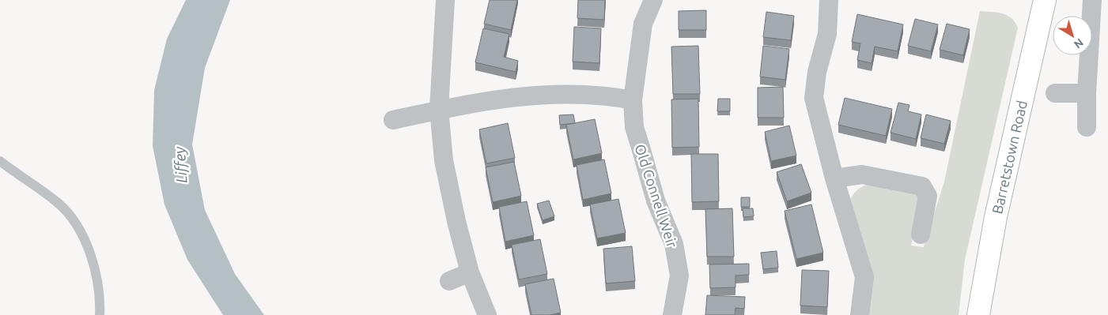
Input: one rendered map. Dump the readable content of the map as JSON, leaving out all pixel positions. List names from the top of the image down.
{
  "streets": {
    "street": ["Barretstown Road", "Old Connell Weir"]
  },
  "water": ["Liffey"],
  "north": "bottom right"
}
